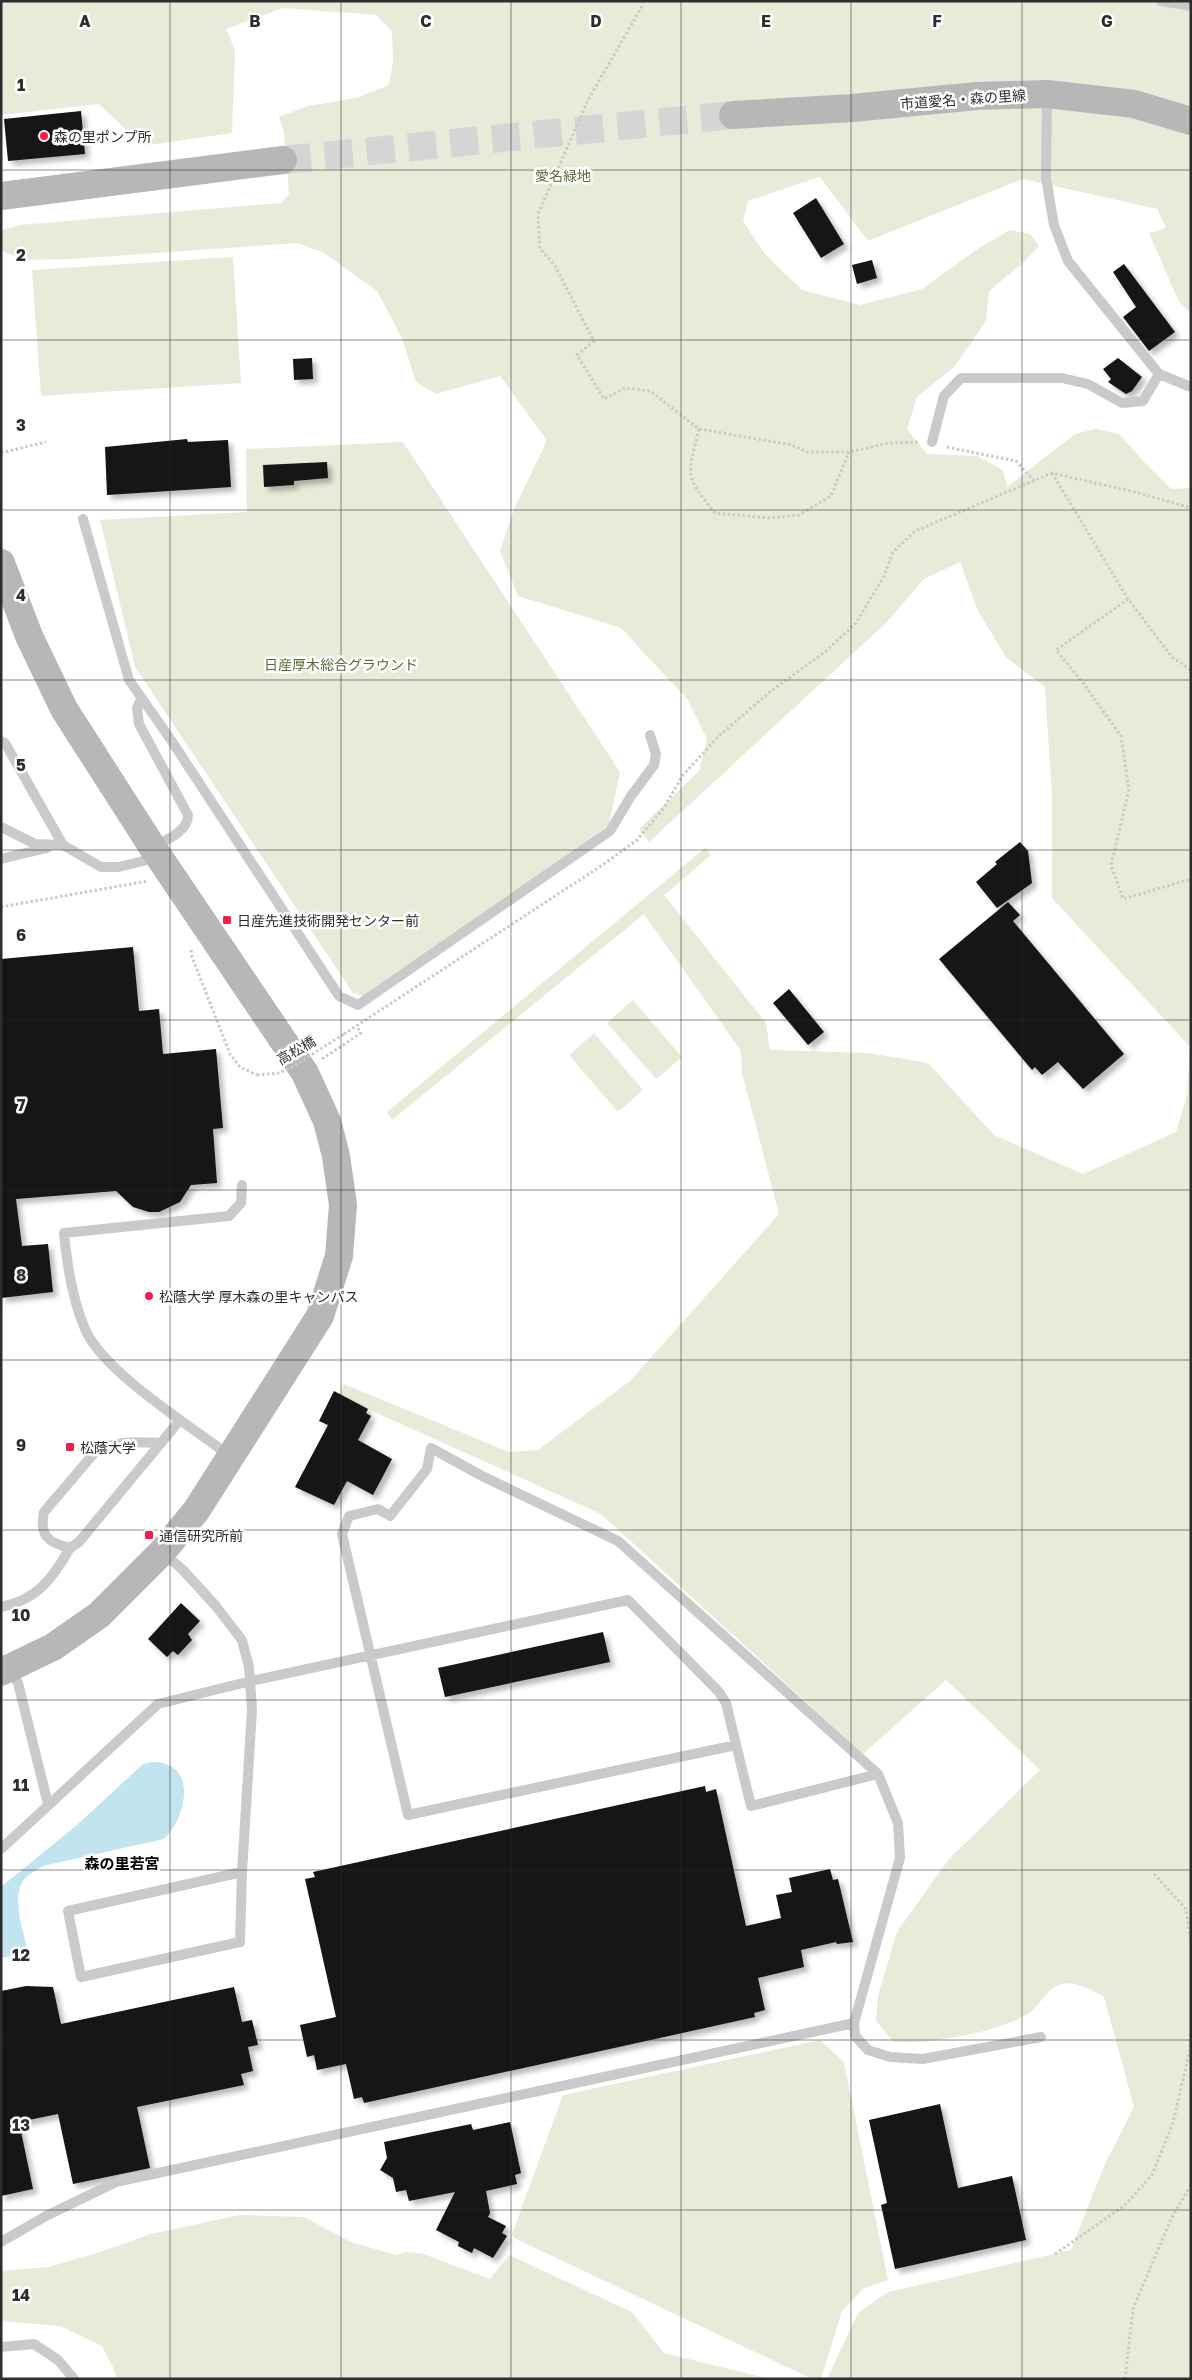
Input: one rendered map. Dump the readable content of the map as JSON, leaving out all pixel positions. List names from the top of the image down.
{
  "streets": {
    "street": ["市道愛名・森の里線"],
    "path": ["高松橋"]
  },
  "districts": ["森の里若宮"],
  "parks": ["愛名緑地", "日産厚木総合グラウンド"],
  "places": {
    "other": ["森の里ポンプ所", "松蔭大学 厚木森の里キャンパス"],
    "transit": ["日産先進技術開発センター前", "松蔭大学", "通信研究所前"]
  },
  "grid": {
    "columns": [
      "A",
      "B",
      "C",
      "D",
      "E",
      "F",
      "G"
    ],
    "rows": [
      "1",
      "2",
      "3",
      "4",
      "5",
      "6",
      "7",
      "8",
      "9",
      "10",
      "11",
      "12",
      "13",
      "14"
    ]
  }
}
